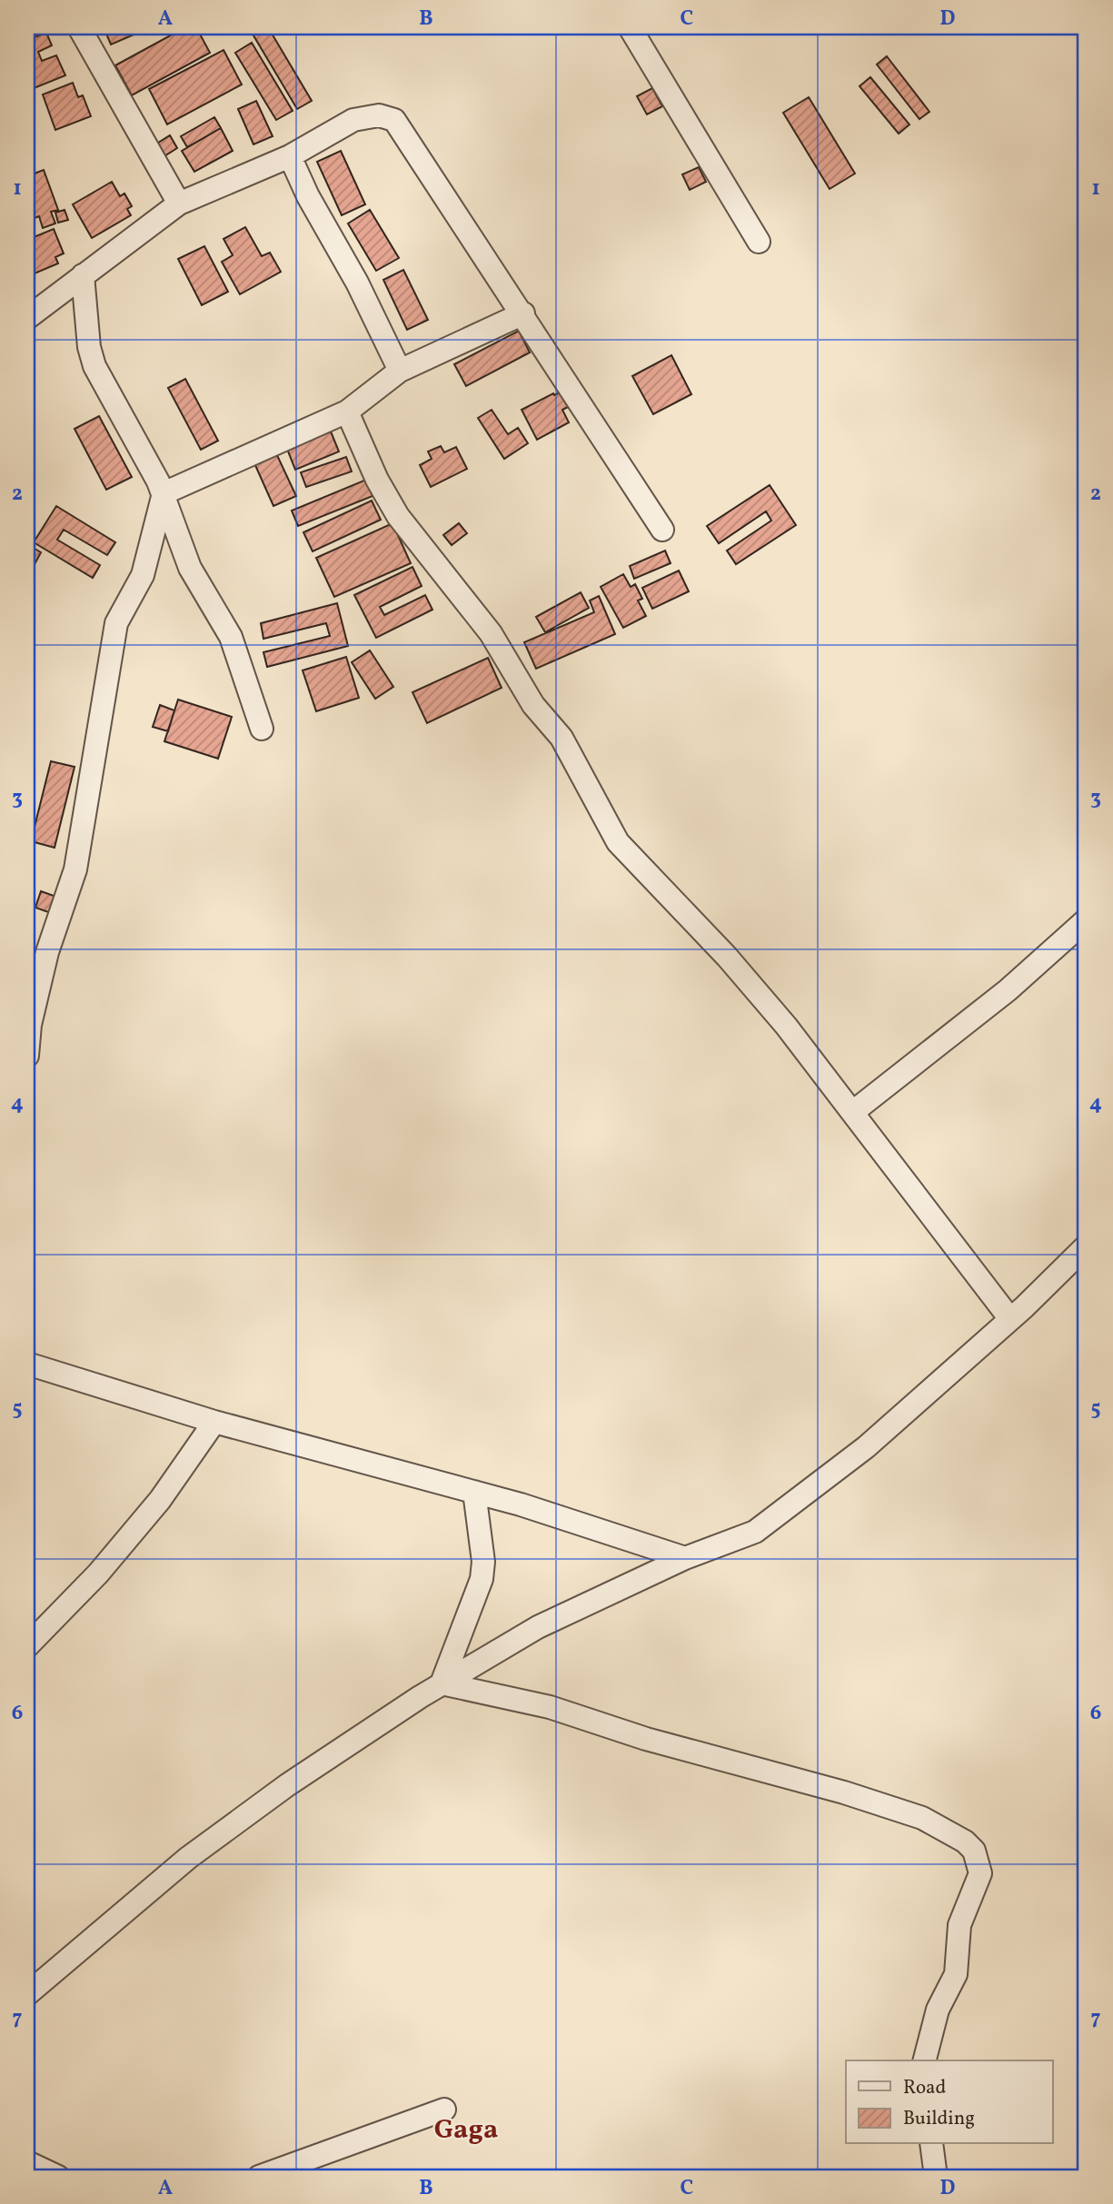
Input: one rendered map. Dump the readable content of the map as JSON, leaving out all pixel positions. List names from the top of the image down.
{
  "districts": ["Gaga"],
  "legend": ["Road", "Building"],
  "grid": {
    "columns": [
      "A",
      "B",
      "C",
      "D"
    ],
    "rows": [
      "1",
      "2",
      "3",
      "4",
      "5",
      "6",
      "7"
    ]
  }
}
